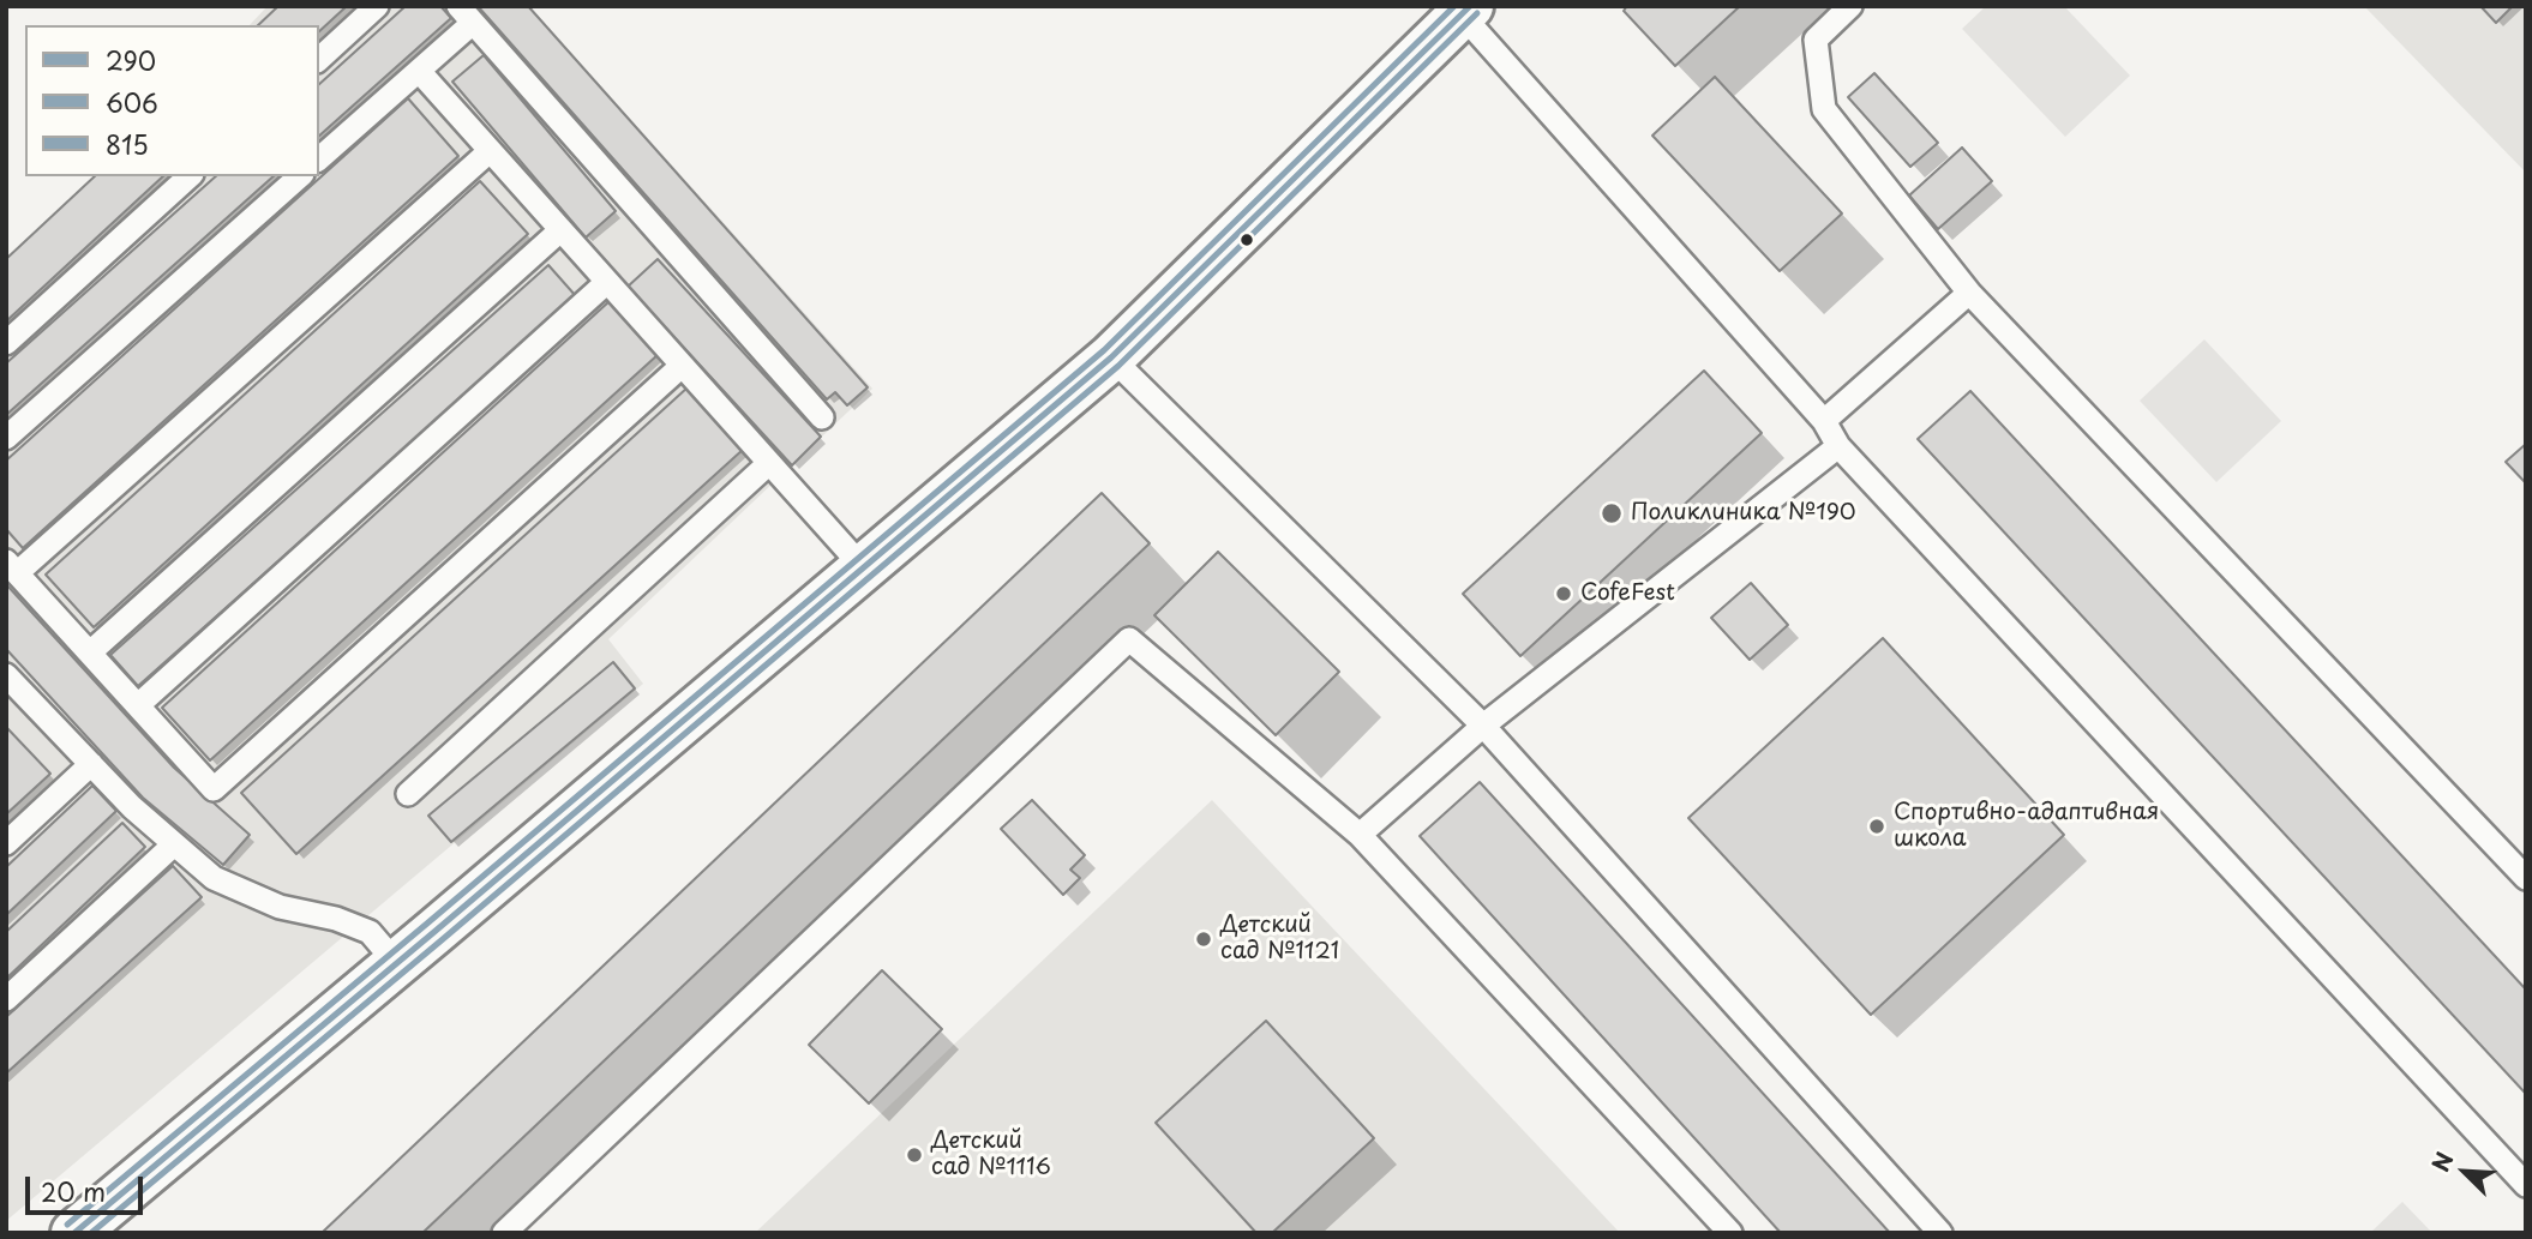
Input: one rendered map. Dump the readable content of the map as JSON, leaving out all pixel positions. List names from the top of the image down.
{
  "places": [
    "Поликлиника №190",
    "CofeFest",
    "Спортивно-адаптивная школа",
    "Детский сад №1121",
    "Детский сад №1116"
  ],
  "lines": ["transit line 290", "transit line 815", "transit line 606"],
  "legend": ["290", "606", "815"],
  "scale_bar": "20 m",
  "north": "top left"
}
